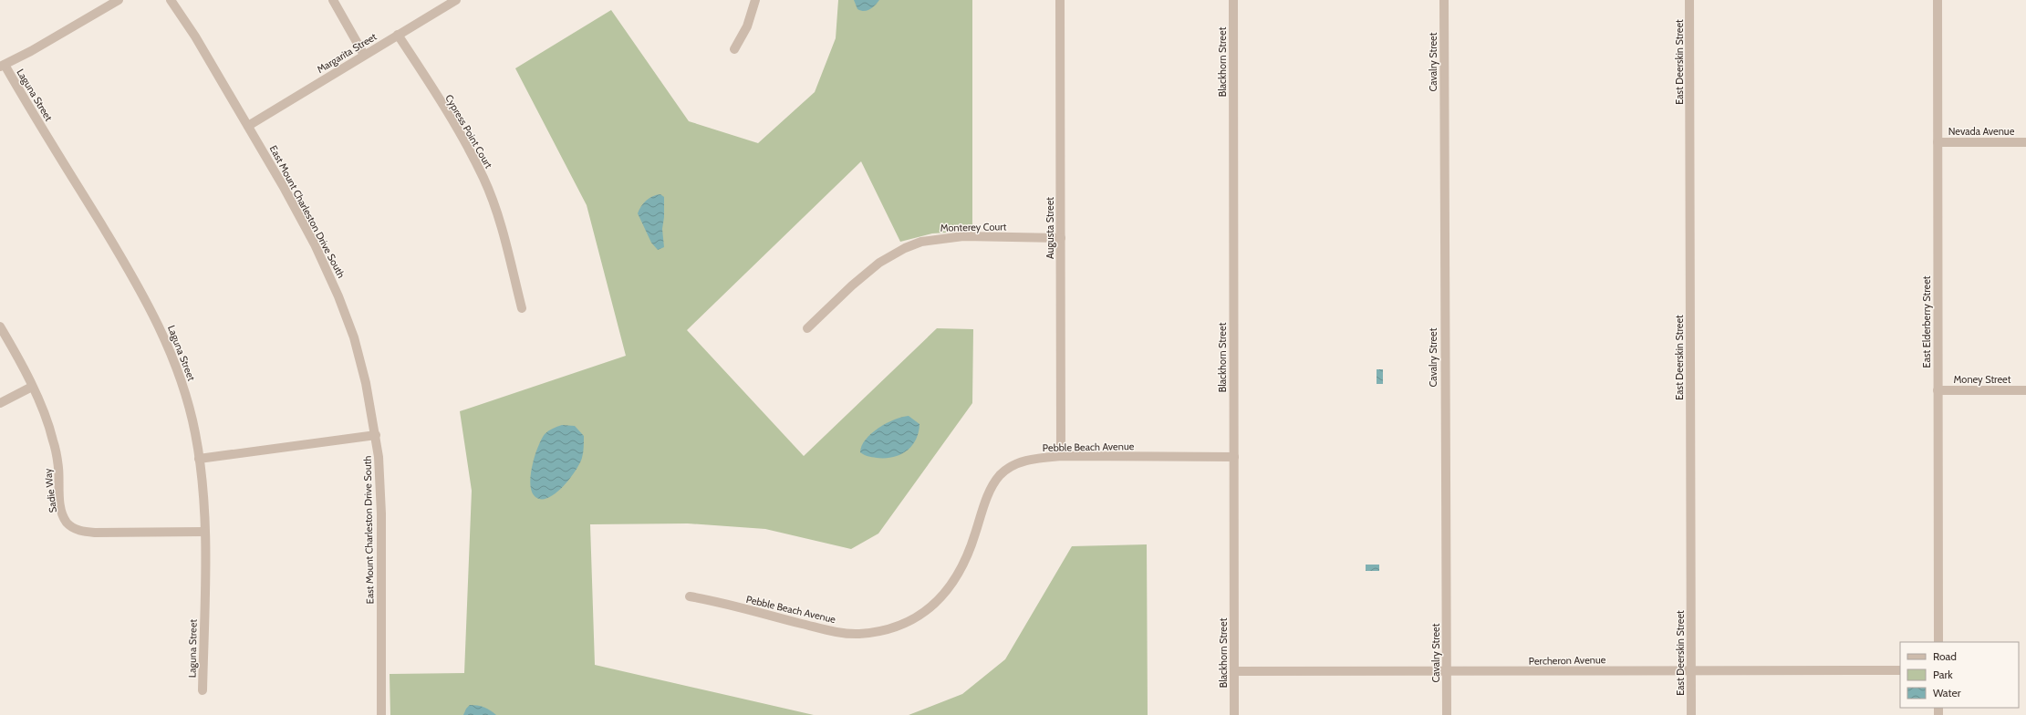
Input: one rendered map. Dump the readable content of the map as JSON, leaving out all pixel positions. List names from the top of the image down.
{
  "streets": {
    "street": [
      "Margarita Street",
      "Blackhorn Street",
      "Cavalry Street",
      "East Deerskin Street",
      "Laguna Street",
      "Cypress Point Court",
      "Nevada Avenue",
      "East Mount Charleston Drive South",
      "Monterey Court",
      "Augusta Street",
      "East Elderberry Street",
      "Money Street",
      "Pebble Beach Avenue",
      "Sadie Way",
      "Percheron Avenue"
    ]
  },
  "crossings": [
    ["Margarita Street", "Cypress Point Court"],
    ["Margarita Street", "East Mount Charleston Drive South"],
    ["Blackhorn Street", "Pebble Beach Avenue"],
    ["Blackhorn Street", "Percheron Avenue"],
    ["Cavalry Street", "Percheron Avenue"],
    ["East Deerskin Street", "Percheron Avenue"],
    ["Laguna Street", "Sadie Way"],
    ["Nevada Avenue", "East Elderberry Street"],
    ["Monterey Court", "Augusta Street"],
    ["Augusta Street", "Pebble Beach Avenue"],
    ["East Elderberry Street", "Money Street"]
  ],
  "legend": ["Road", "Park", "Water"]
}
